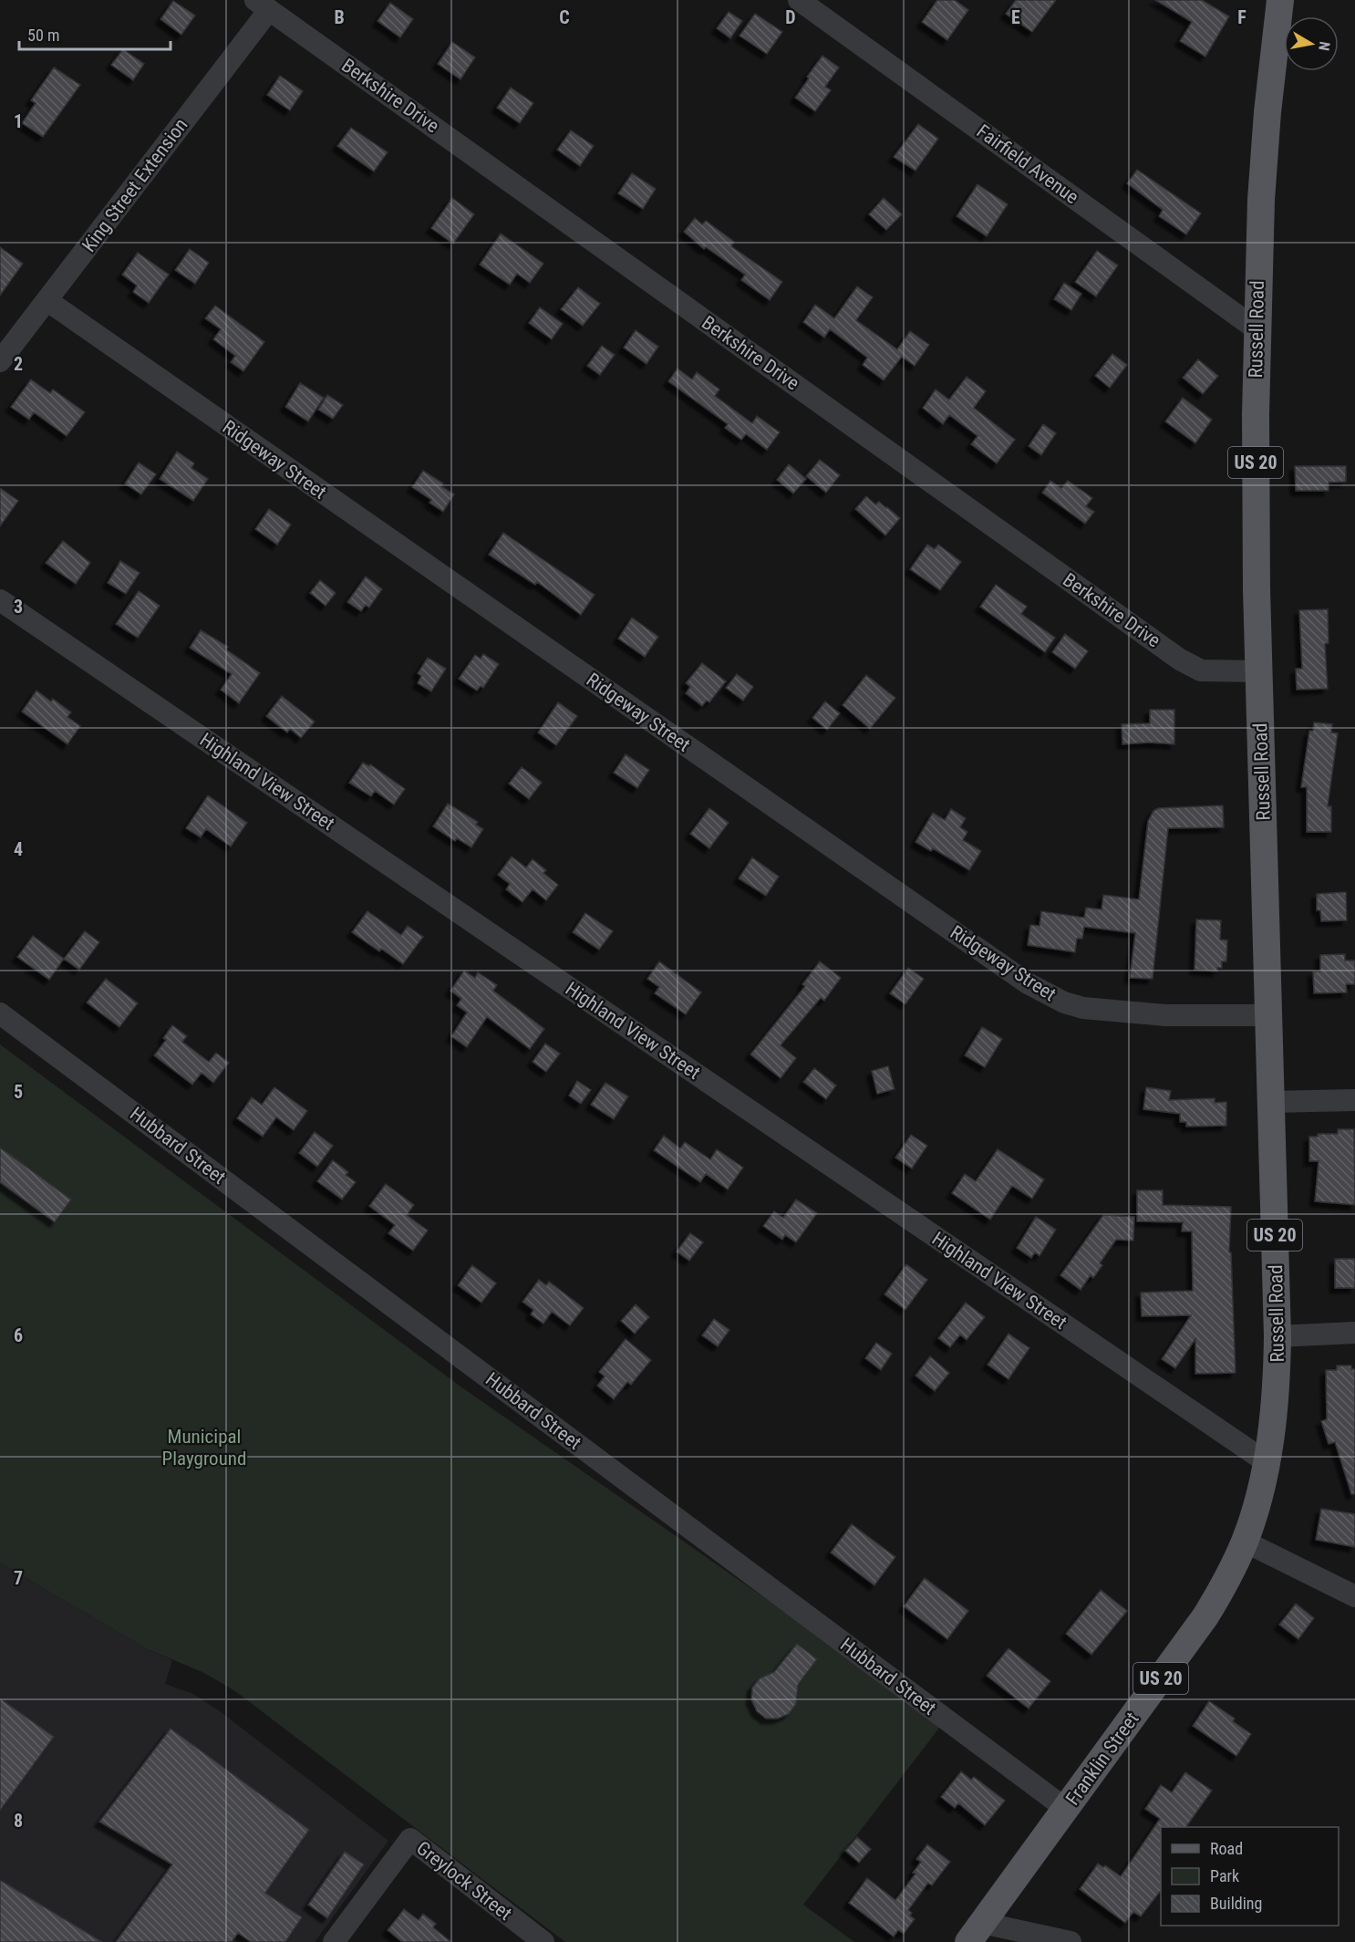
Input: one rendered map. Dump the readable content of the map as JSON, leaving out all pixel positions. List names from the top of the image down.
{
  "streets": {
    "main road": ["Russell Road", "US 20", "Franklin Street"],
    "street": [
      "Berkshire Drive",
      "Fairfield Avenue",
      "King Street Extension",
      "Ridgeway Street",
      "Highland View Street",
      "Hubbard Street",
      "Greylock Street"
    ]
  },
  "crossings": [
    ["Berkshire Drive", "King Street Extension"],
    ["Berkshire Drive", "Russell Road"],
    ["Fairfield Avenue", "Russell Road"],
    ["King Street Extension", "Ridgeway Street"],
    ["Russell Road", "Ridgeway Street"],
    ["Russell Road", "Highland View Street"],
    ["Russell Road", "Franklin Street"],
    ["Hubbard Street", "Franklin Street"]
  ],
  "parks": ["Municipal Playground"],
  "legend": ["Road", "Park", "Building"],
  "scale_bar": "50 m",
  "north": "right",
  "grid": {
    "columns": [
      "B",
      "C",
      "D",
      "E",
      "F"
    ],
    "rows": [
      "1",
      "2",
      "3",
      "4",
      "5",
      "6",
      "7",
      "8"
    ]
  }
}
